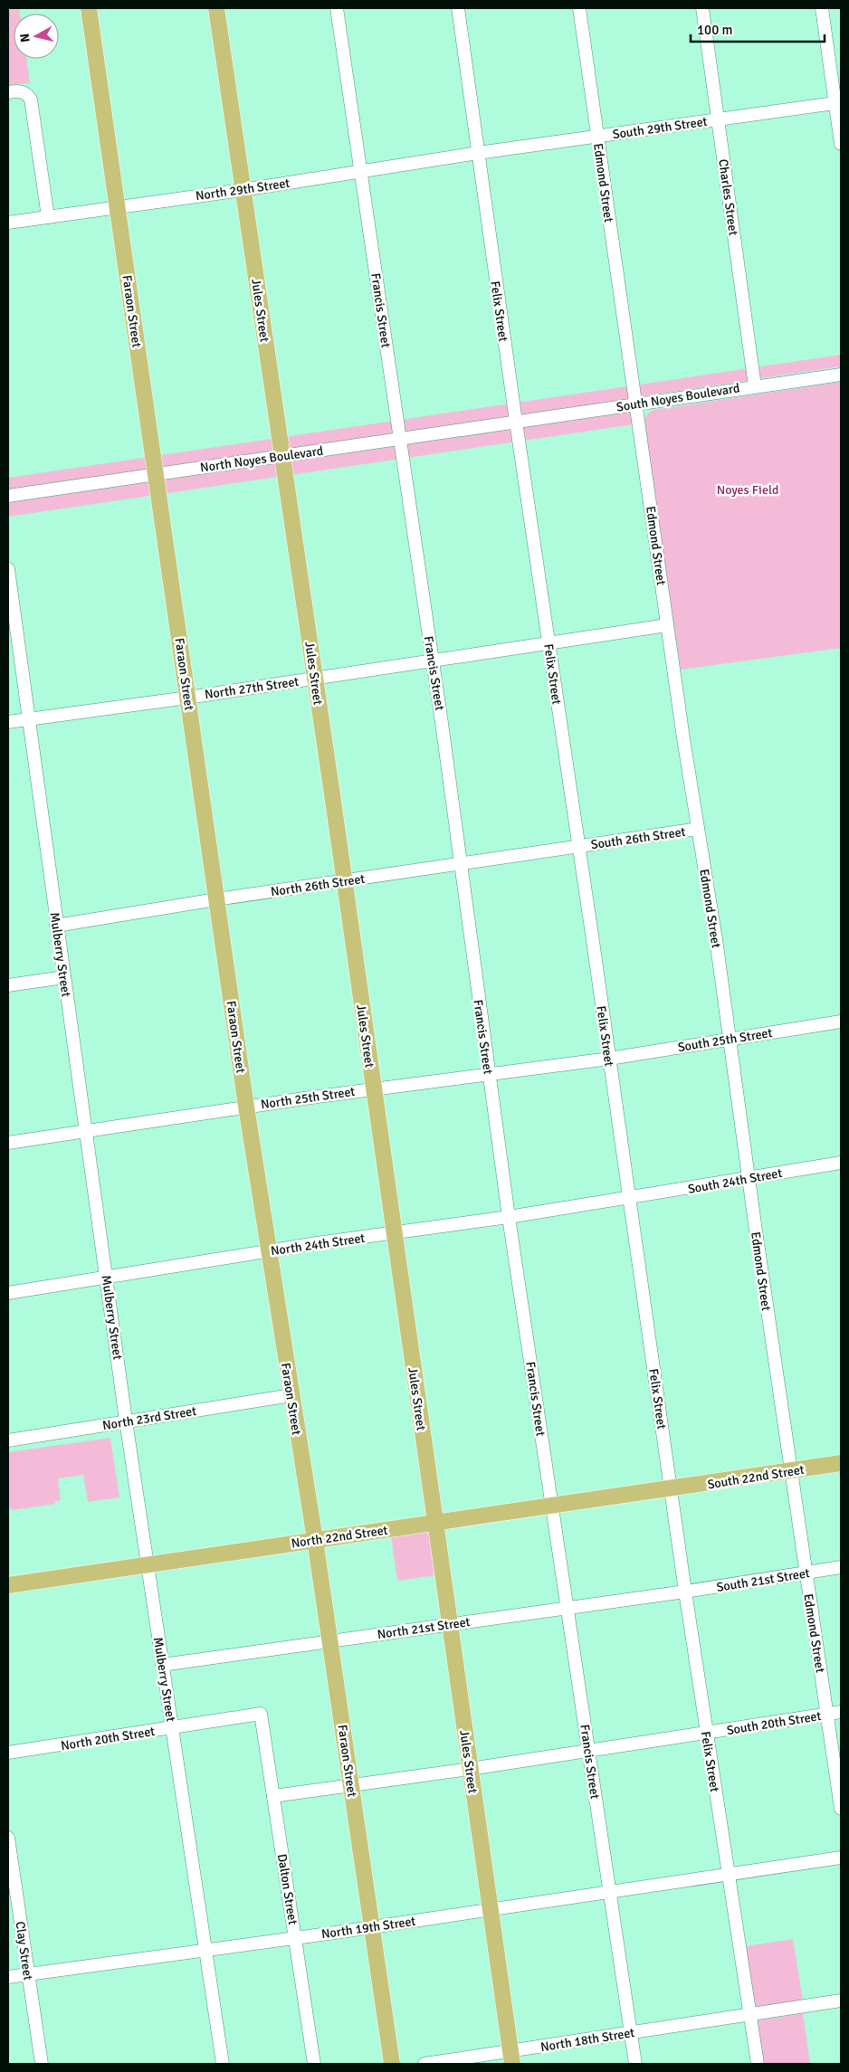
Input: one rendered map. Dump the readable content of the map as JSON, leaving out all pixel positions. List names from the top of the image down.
{
  "streets": {
    "main road": [
      "Jules Street",
      "Faraon Street",
      "South 22nd Street",
      "North 22nd Street"
    ],
    "street": [
      "South 29th Street",
      "Edmond Street",
      "North 29th Street",
      "Charles Street",
      "Francis Street",
      "Felix Street",
      "South Noyes Boulevard",
      "North Noyes Boulevard",
      "North 27th Street",
      "South 26th Street",
      "North 26th Street",
      "Mulberry Street",
      "South 25th Street",
      "North 25th Street",
      "South 24th Street",
      "North 24th Street",
      "North 23rd Street",
      "South 21st Street",
      "North 21st Street",
      "South 20th Street",
      "North 20th Street",
      "Dalton Street",
      "North 19th Street",
      "Clay Street",
      "North 18th Street"
    ]
  },
  "crossings": [
    ["South 29th Street", "Edmond Street"],
    ["South 29th Street", "North 29th Street"],
    ["South 29th Street", "Charles Street"],
    ["South 29th Street", "Felix Street"],
    ["Edmond Street", "South Noyes Boulevard"],
    ["Edmond Street", "North 27th Street"],
    ["Edmond Street", "South 26th Street"],
    ["Edmond Street", "South 25th Street"],
    ["Edmond Street", "South 24th Street"],
    ["Edmond Street", "South 22nd Street"],
    ["Edmond Street", "South 21st Street"],
    ["Edmond Street", "South 20th Street"],
    ["North 29th Street", "Jules Street"],
    ["North 29th Street", "Francis Street"],
    ["North 29th Street", "Faraon Street"],
    ["North 29th Street", "Felix Street"],
    ["Charles Street", "South Noyes Boulevard"],
    ["Jules Street", "North Noyes Boulevard"],
    ["Jules Street", "North 27th Street"],
    ["Jules Street", "North 26th Street"],
    ["Jules Street", "North 25th Street"],
    ["Jules Street", "North 24th Street"],
    ["Jules Street", "North 22nd Street"],
    ["Jules Street", "North 21st Street"],
    ["Jules Street", "North 19th Street"],
    ["Jules Street", "North 18th Street"],
    ["Francis Street", "North Noyes Boulevard"],
    ["Francis Street", "North 27th Street"],
    ["Francis Street", "North 26th Street"],
    ["Francis Street", "North 25th Street"],
    ["Francis Street", "North 24th Street"],
    ["Francis Street", "North 22nd Street"],
    ["Francis Street", "North 21st Street"],
    ["Francis Street", "North 19th Street"],
    ["Francis Street", "North 18th Street"],
    ["Faraon Street", "North Noyes Boulevard"],
    ["Faraon Street", "North 27th Street"],
    ["Faraon Street", "North 26th Street"],
    ["Faraon Street", "North 25th Street"],
    ["Faraon Street", "North 24th Street"],
    ["Faraon Street", "North 23rd Street"],
    ["Faraon Street", "North 22nd Street"],
    ["Faraon Street", "North 21st Street"],
    ["Faraon Street", "North 19th Street"],
    ["Felix Street", "South Noyes Boulevard"],
    ["Felix Street", "North Noyes Boulevard"],
    ["Felix Street", "North 27th Street"],
    ["Felix Street", "South 26th Street"],
    ["Felix Street", "North 26th Street"],
    ["Felix Street", "South 25th Street"],
    ["Felix Street", "North 25th Street"],
    ["Felix Street", "South 24th Street"],
    ["Felix Street", "North 24th Street"],
    ["Felix Street", "South 22nd Street"],
    ["Felix Street", "North 22nd Street"],
    ["Felix Street", "South 21st Street"],
    ["Felix Street", "North 21st Street"],
    ["Felix Street", "South 20th Street"],
    ["Felix Street", "North 19th Street"],
    ["Felix Street", "North 18th Street"],
    ["South Noyes Boulevard", "North Noyes Boulevard"],
    ["North 27th Street", "Mulberry Street"],
    ["South 26th Street", "North 26th Street"],
    ["North 26th Street", "Mulberry Street"],
    ["Mulberry Street", "North 25th Street"],
    ["Mulberry Street", "North 24th Street"],
    ["Mulberry Street", "North 23rd Street"],
    ["Mulberry Street", "North 22nd Street"],
    ["Mulberry Street", "North 21st Street"],
    ["Mulberry Street", "North 20th Street"],
    ["Mulberry Street", "North 19th Street"],
    ["South 25th Street", "North 25th Street"],
    ["South 24th Street", "North 24th Street"],
    ["South 22nd Street", "North 22nd Street"],
    ["South 21st Street", "North 21st Street"],
    ["North 20th Street", "Dalton Street"],
    ["Dalton Street", "North 19th Street"],
    ["North 19th Street", "Clay Street"]
  ],
  "parks": ["Noyes Field"],
  "scale_bar": "100 m",
  "north": "left"
}
